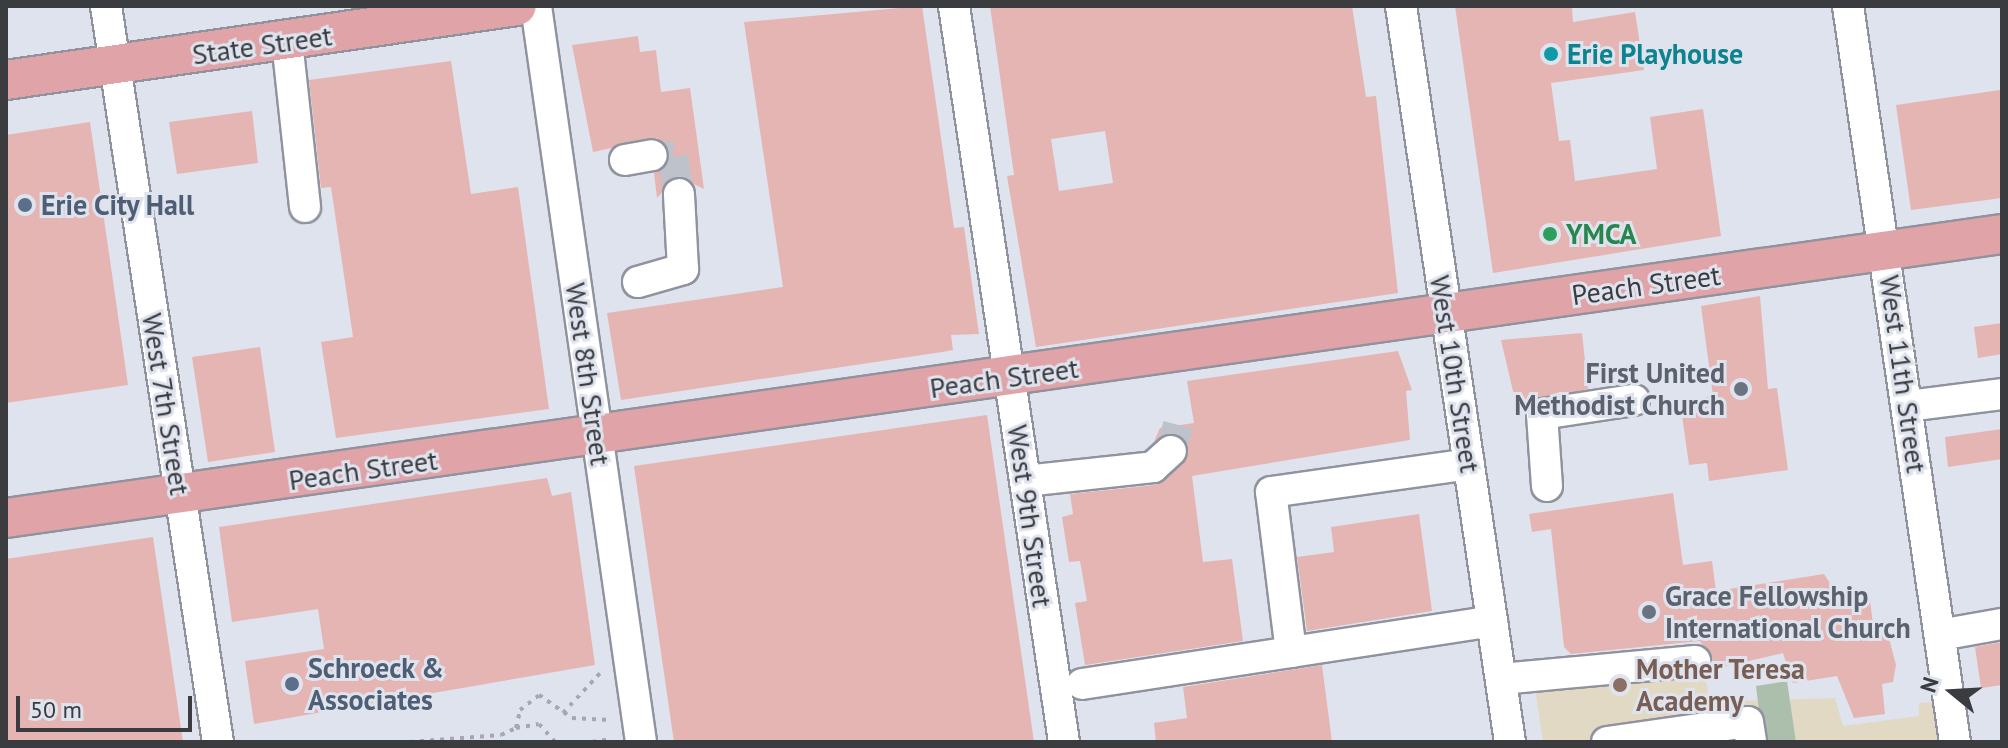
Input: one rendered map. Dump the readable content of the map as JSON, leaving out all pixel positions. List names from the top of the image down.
{
  "streets": {
    "main road": ["State Street", "Peach Street"],
    "street": [
      "West 8th Street",
      "West 10th Street",
      "West 11th Street",
      "West 7th Street",
      "West 9th Street"
    ]
  },
  "crossings": [
    ["State Street", "West 7th Street"],
    ["Peach Street", "West 8th Street"],
    ["Peach Street", "West 10th Street"],
    ["Peach Street", "West 11th Street"],
    ["Peach Street", "West 7th Street"],
    ["Peach Street", "West 9th Street"]
  ],
  "places": [
    "Erie Playhouse",
    "Erie City Hall",
    "YMCA",
    "First United Methodist Church",
    "Grace Fellowship International Church",
    "Schroeck & Associates",
    "Mother Teresa Academy"
  ],
  "scale_bar": "50 m",
  "north": "left"
}
